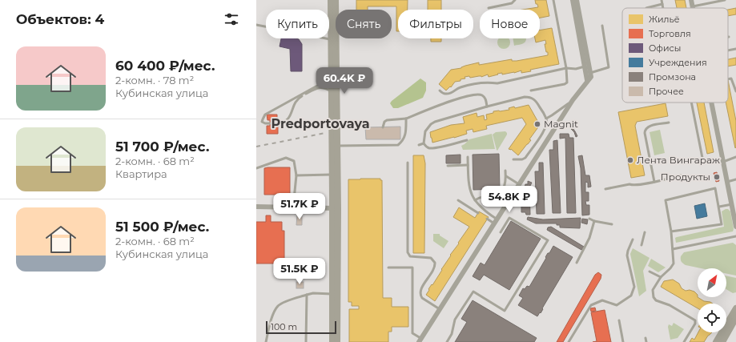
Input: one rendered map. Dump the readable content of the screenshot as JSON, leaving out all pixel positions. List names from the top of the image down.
{
  "districts": ["Predportovaya"],
  "places": ["Magnit", "Лента Вингараж", "Продукты"],
  "legend": [
    "Жильё",
    "Торговля",
    "Офисы",
    "Учреждения",
    "Промзона",
    "Прочее"
  ],
  "scale_bar": "100 m",
  "north": "top right",
  "page": {
    "heading": "Объектов: 4",
    "chip": [
      "Купить",
      "Снять",
      "Фильтры",
      "Новое"
    ],
    "list": [
      {
        "name": "60 400 ₽/мес.",
        "note": "2-комн. · 78 m² · Кубинская улица"
      },
      {
        "name": "51 700 ₽/мес.",
        "note": "2-комн. · 68 m² · Квартира"
      },
      {
        "name": "51 500 ₽/мес.",
        "note": "2-комн. · 68 m² · Кубинская улица"
      }
    ],
    "price": [
      "60.4K ₽",
      "54.8K ₽",
      "51.7K ₽",
      "51.5K ₽"
    ],
    "scale": "100 m"
  }
}
